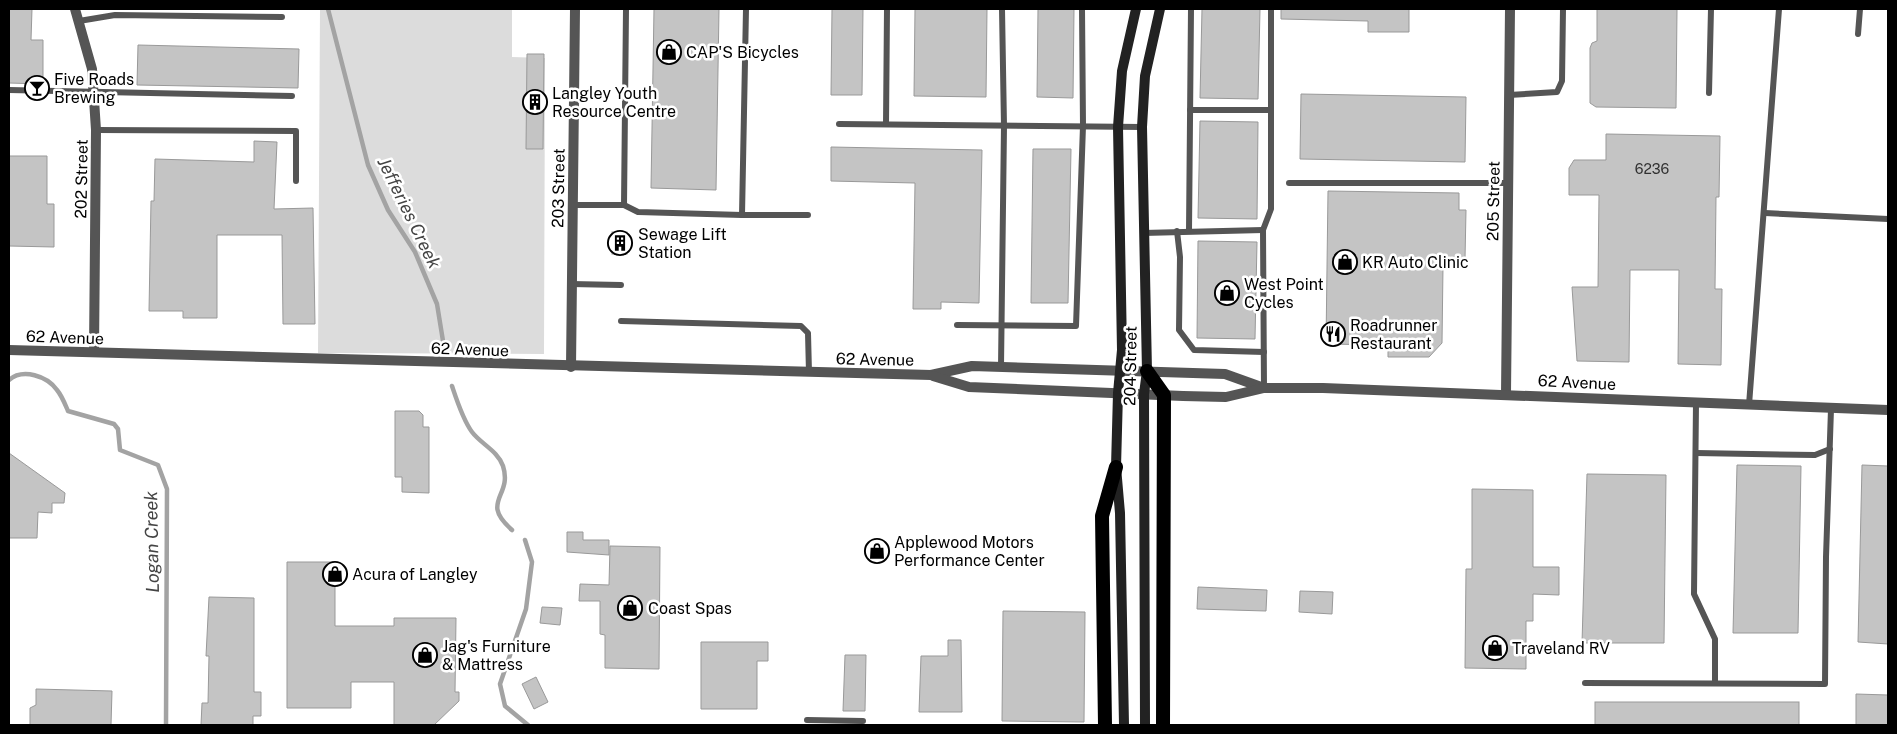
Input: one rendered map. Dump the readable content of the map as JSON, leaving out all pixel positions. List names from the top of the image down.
{
  "streets": {
    "main road": ["204 Street"],
    "street": [
      "202 Street",
      "203 Street",
      "205 Street",
      "62 Avenue"
    ]
  },
  "crossings": [
    ["202 Street", "62 Avenue"],
    ["203 Street", "62 Avenue"],
    ["205 Street", "62 Avenue"],
    ["62 Avenue", "204 Street"]
  ],
  "water": ["Jefferies Creek", "Logan Creek"],
  "places": {
    "shop": [
      "CAP'S Bicycles",
      "KR Auto Clinic",
      "West Point Cycles",
      "Applewood Motors Performance Center",
      "Acura of Langley",
      "Coast Spas",
      "Traveland RV",
      "Jag's Furniture & Mattress"
    ],
    "bar": ["Five Roads Brewing"],
    "building": ["Langley Youth Resource Centre", "Sewage Lift Station"],
    "restaurant": ["Roadrunner Restaurant"]
  },
  "house_numbers": ["6236"]
}
